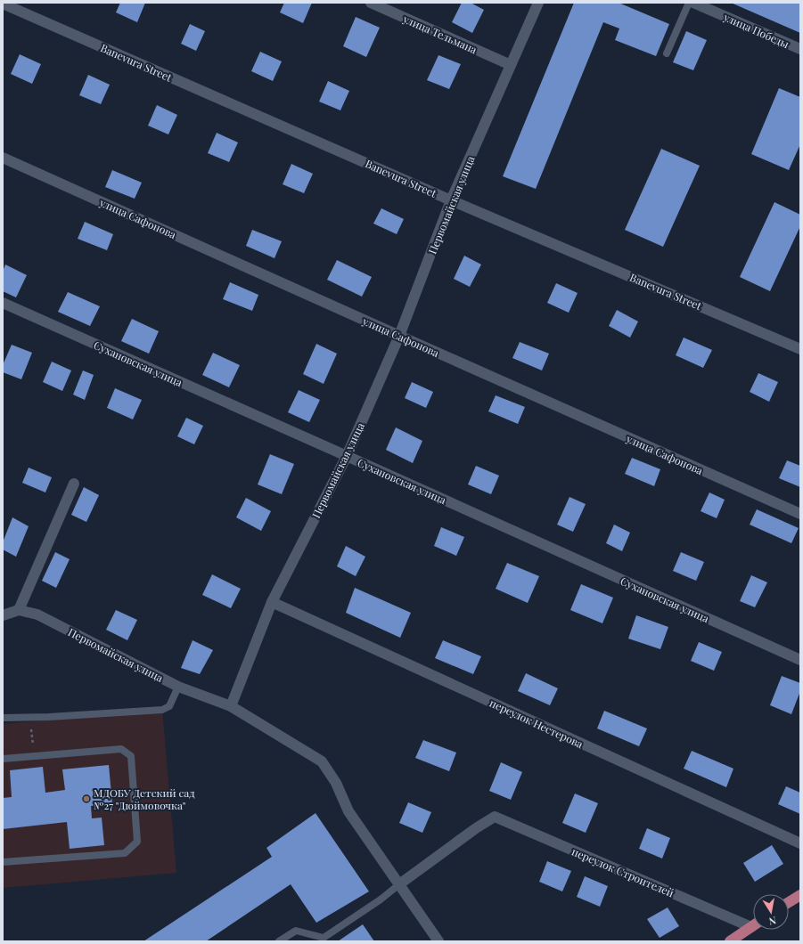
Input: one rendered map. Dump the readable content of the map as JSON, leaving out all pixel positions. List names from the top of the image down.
{
  "streets": {
    "street": [
      "улица Победы",
      "улица Тельмана",
      "Banevura Street",
      "Первомайская улица",
      "улица Сафонова",
      "Сухановская улица",
      "переулок Нестерова",
      "переулок Строителей"
    ]
  },
  "crossings": [
    ["улица Тельмана", "Первомайская улица"],
    ["Banevura Street", "Первомайская улица"],
    ["Первомайская улица", "улица Сафонова"],
    ["Первомайская улица", "Сухановская улица"],
    ["Первомайская улица", "переулок Нестерова"]
  ],
  "places": ["МДОБУ Детский сад №27 \"Дюймовочка\""],
  "north": "bottom"
}
